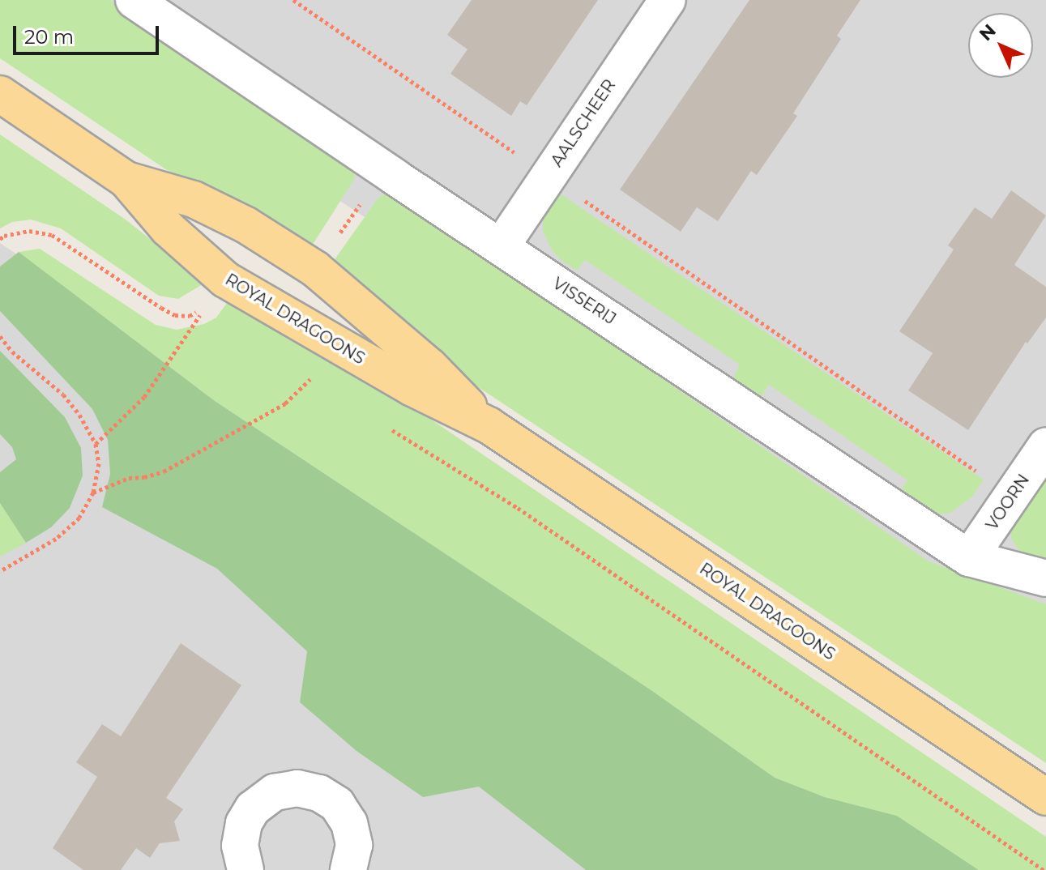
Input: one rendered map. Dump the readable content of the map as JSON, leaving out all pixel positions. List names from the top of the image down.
{
  "streets": {
    "main road": ["ROYAL DRAGOONS"],
    "street": ["AALSCHEER", "VISSERIJ", "VOORN"]
  },
  "crossings": [
    ["AALSCHEER", "VISSERIJ"],
    ["VISSERIJ", "VOORN"]
  ],
  "scale_bar": "20 m",
  "north": "top left"
}
